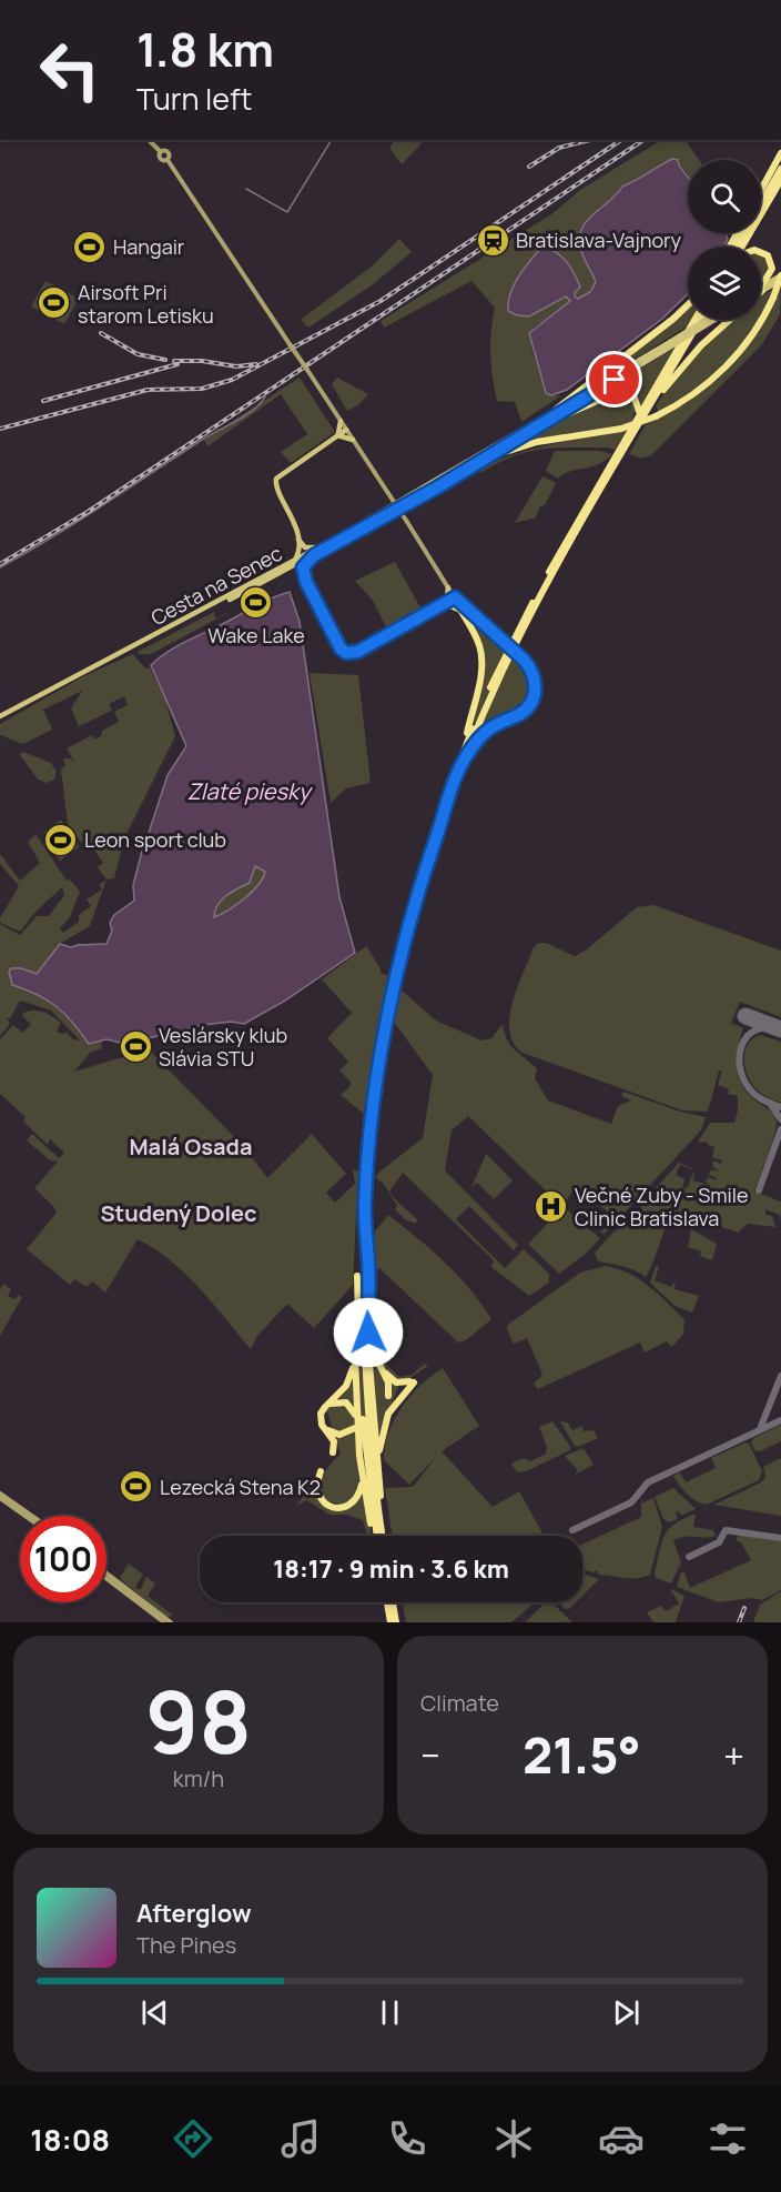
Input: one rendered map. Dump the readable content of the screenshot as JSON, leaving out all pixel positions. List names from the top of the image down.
{
  "streets": {
    "main road": ["Cesta na Senec"]
  },
  "districts": ["Malá Osada", "Studený Dolec"],
  "water": ["Zlaté piesky"],
  "places": {
    "station": ["Bratislava-Vajnory"],
    "sports": [
      "Hangair",
      "Airsoft Pri starom Letisku",
      "Wake Lake",
      "Leon sport club",
      "Veslársky klub Slávia STU",
      "Lezecká Stena K2"
    ],
    "hospital": ["Večné Zuby - Smile Clinic Bratislava"]
  },
  "page": {
    "turn": ["1.8 km", "Turn left"],
    "limit": "100",
    "trip": "18:17 · 9 min · 3.6 km",
    "tile": [
      ["98", "km/h"],
      "Climate"
    ],
    "heat": ["−", "21.5°", "+"],
    "song": ["Afterglow", "The Pines"],
    "tabs": "18:08"
  }
}
